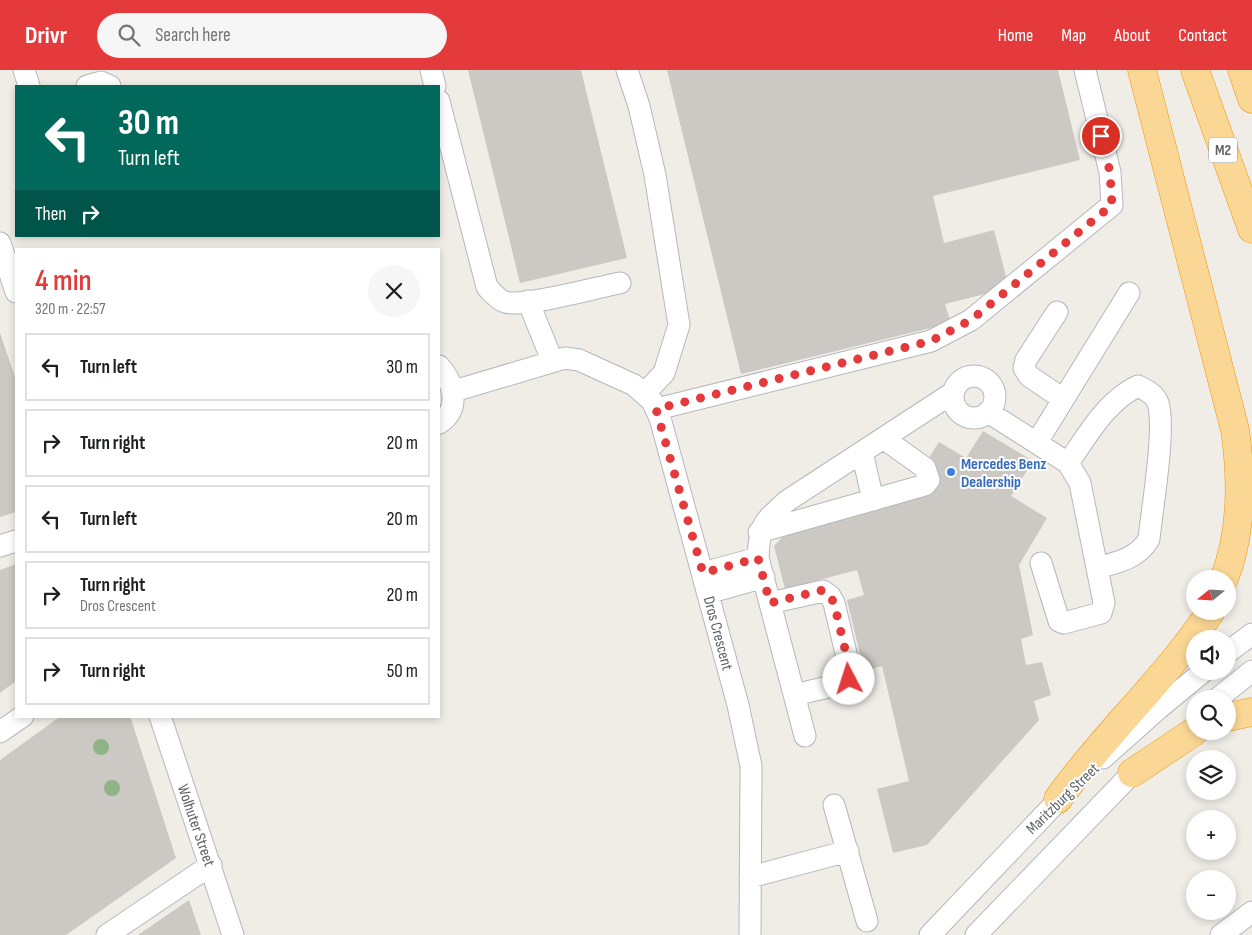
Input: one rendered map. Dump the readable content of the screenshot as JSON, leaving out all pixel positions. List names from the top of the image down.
{
  "streets": {
    "highway": ["M2"],
    "street": ["Dros Crescent", "Maritzburg Street", "Wolhuter Street"]
  },
  "places": ["Mercedes Benz Dealership"],
  "north": "left",
  "page": {
    "header": "Drivr",
    "search": "Search here",
    "nav": [
      "Home",
      "Map",
      "About",
      "Contact"
    ],
    "turn": ["30 m", "Turn left"],
    "then": "Then",
    "heading": ["4 min", "320 m · 22:57"],
    "list": [
      {
        "name": "Turn left",
        "value": "30 m"
      },
      {
        "name": "Turn right",
        "value": "20 m"
      },
      {
        "name": "Turn left",
        "value": "20 m"
      },
      {
        "name": "Turn right",
        "note": "Dros Crescent",
        "value": "20 m"
      },
      {
        "name": "Turn right",
        "value": "50 m"
      }
    ],
    "map_buttons": ["+", "−"]
  }
}
